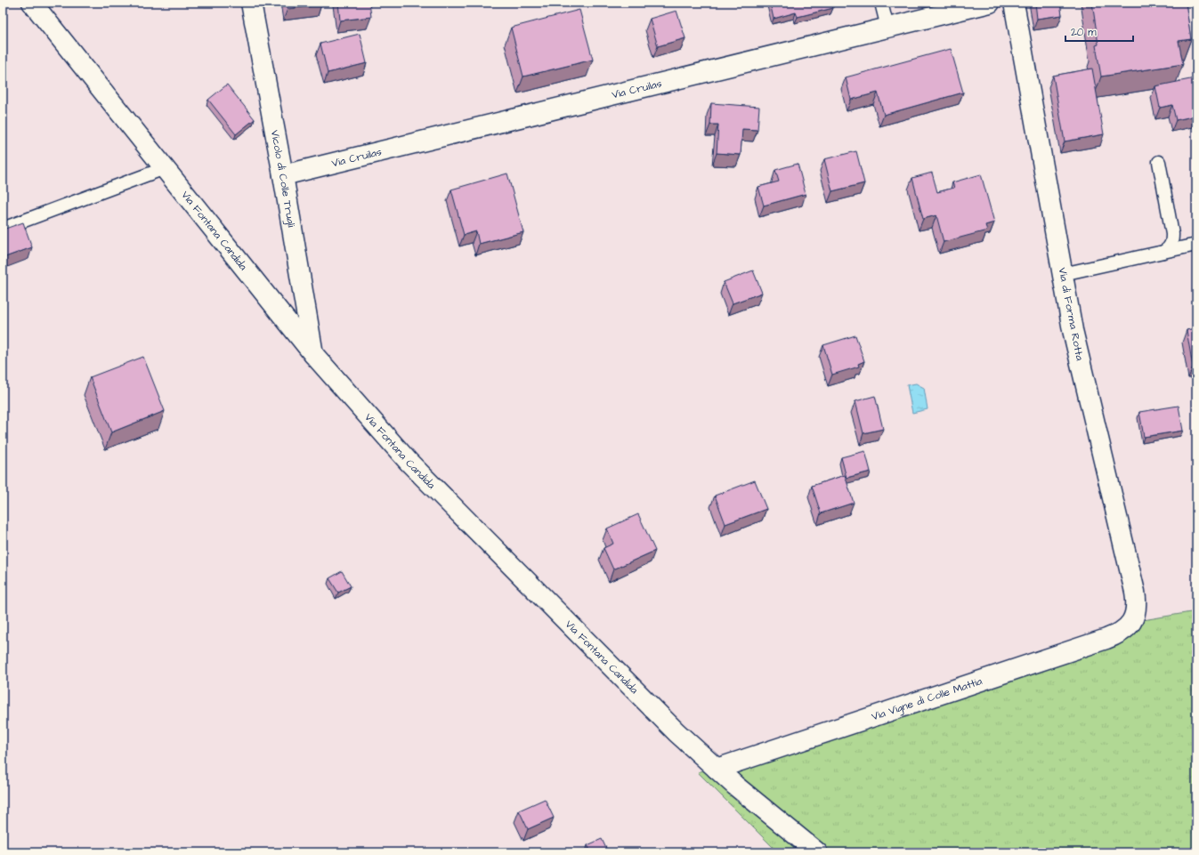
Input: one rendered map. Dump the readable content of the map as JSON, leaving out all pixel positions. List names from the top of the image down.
{
  "streets": {
    "street": [
      "Via Cruilas",
      "Vicolo di Colle Trugli",
      "Via Fontana Candida",
      "Via di Forma Rotta",
      "Via Vigne di Colle Mattia"
    ]
  },
  "crossings": [
    ["Via Cruilas", "Vicolo di Colle Trugli"],
    ["Vicolo di Colle Trugli", "Via Fontana Candida"],
    ["Via Fontana Candida", "Via Vigne di Colle Mattia"],
    ["Via di Forma Rotta", "Via Vigne di Colle Mattia"]
  ],
  "scale_bar": "20 m"
}
